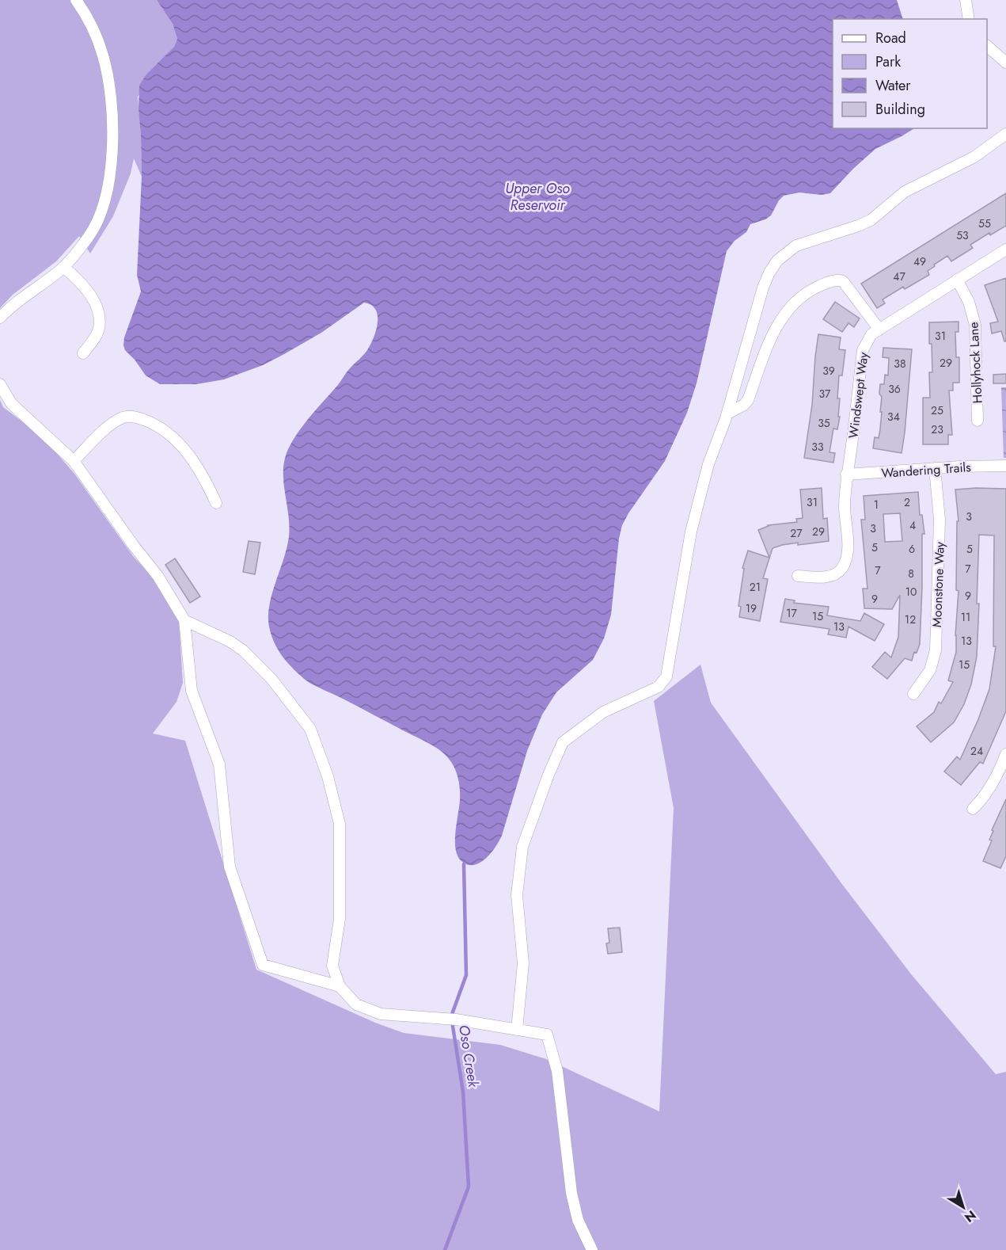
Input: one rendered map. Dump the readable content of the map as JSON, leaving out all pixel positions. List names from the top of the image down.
{
  "streets": {
    "street": [
      "Hollyhock Lane",
      "Windswept Way",
      "Wandering Trails",
      "Moonstone Way"
    ]
  },
  "crossings": [
    ["Hollyhock Lane", "Windswept Way"],
    ["Windswept Way", "Wandering Trails"],
    ["Wandering Trails", "Moonstone Way"]
  ],
  "water": ["Upper Oso Reservoir", "Oso Creek"],
  "house_numbers": [
    "55",
    "53",
    "49",
    "47",
    "31",
    "29",
    "38",
    "39",
    "36",
    "37",
    "25",
    "34",
    "35",
    "23",
    "33",
    "31",
    "2",
    "1",
    "3",
    "4",
    "3",
    "29",
    "27",
    "5",
    "6",
    "5",
    "7",
    "7",
    "8",
    "21",
    "10",
    "9",
    "9",
    "19",
    "17",
    "15",
    "11",
    "12",
    "13",
    "13",
    "15",
    "24"
  ],
  "legend": [
    "Road",
    "Park",
    "Water",
    "Building"
  ],
  "north": "bottom right"
}
